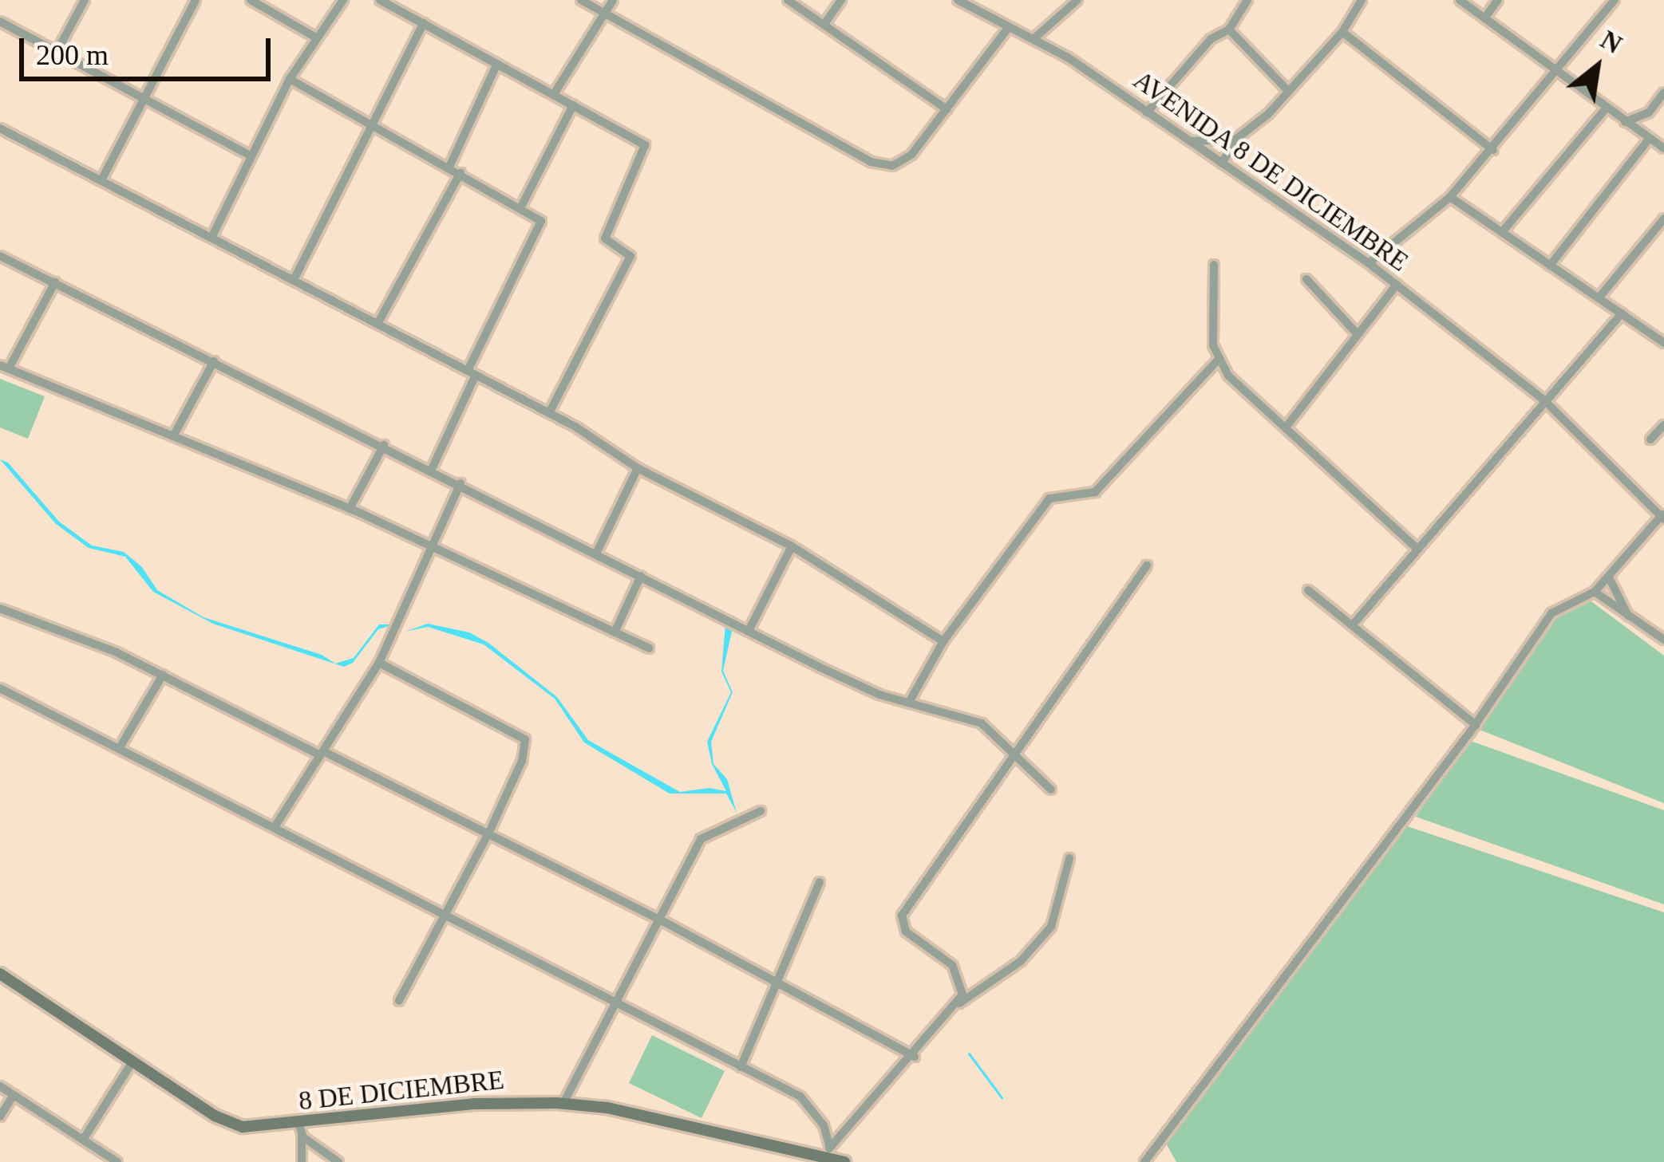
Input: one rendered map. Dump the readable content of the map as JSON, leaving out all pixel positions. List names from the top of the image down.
{
  "streets": {
    "street": ["AVENIDA 8 DE DICIEMBRE", "8 DE DICIEMBRE"]
  },
  "scale_bar": "200 m",
  "north": "top right"
}
